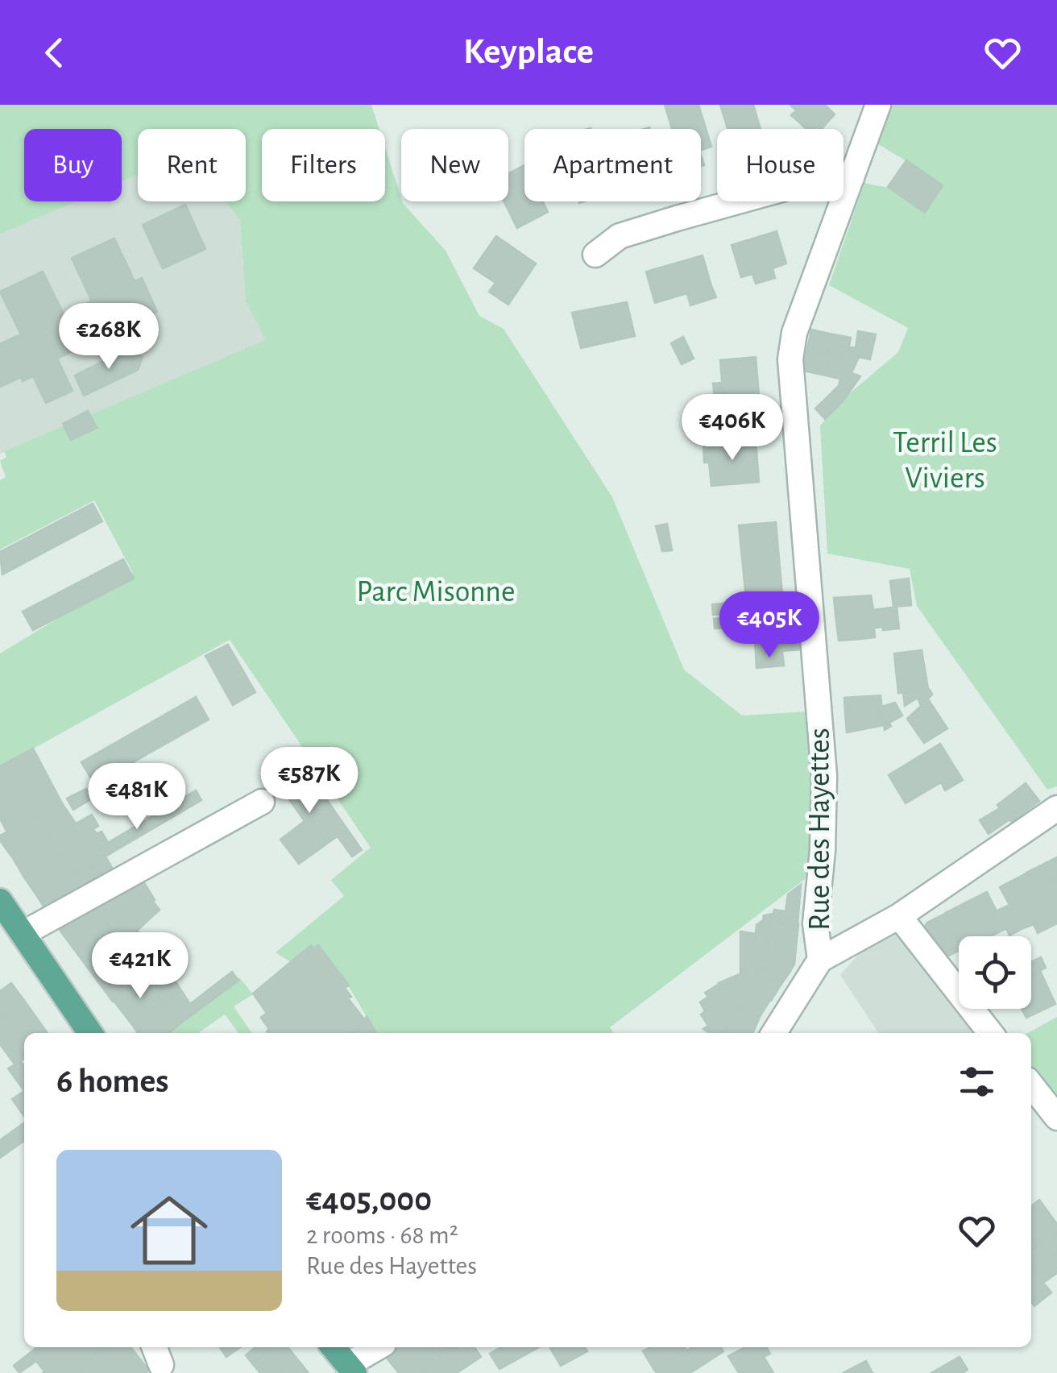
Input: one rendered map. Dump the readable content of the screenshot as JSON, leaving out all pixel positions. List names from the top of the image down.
{
  "streets": {
    "street": ["Rue des Hayettes"]
  },
  "parks": ["Terril Les Viviers", "Parc Misonne"],
  "page": {
    "header": "Keyplace",
    "chip": [
      "Buy",
      "Rent",
      "Filters",
      "New",
      "Apartment",
      "House"
    ],
    "price": [
      "€268K",
      "€406K",
      "€405K",
      "€587K",
      "€481K",
      "€421K"
    ],
    "heading": "6 homes",
    "list": [
      {
        "name": "€405,000",
        "note": "2 rooms · 68 m² · Rue des Hayettes"
      }
    ]
  }
}
